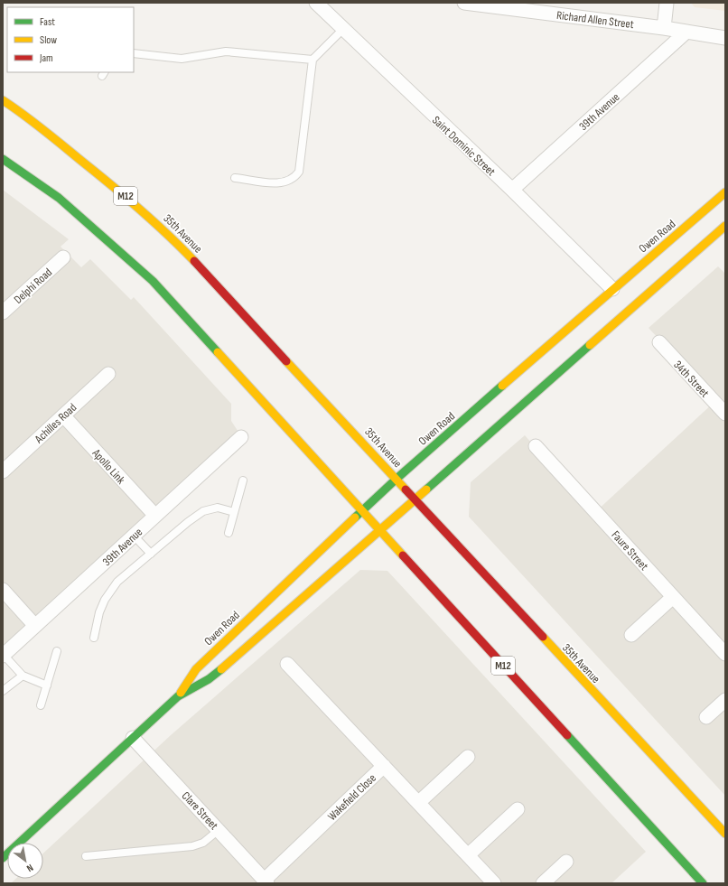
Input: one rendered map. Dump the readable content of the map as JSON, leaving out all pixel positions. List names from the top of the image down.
{
  "streets": {
    "main road": ["M12", "35th Avenue", "Owen Road"],
    "street": [
      "Richard Allen Street",
      "39th Avenue",
      "Saint Dominic Street",
      "Delphi Road",
      "34th Street",
      "Achilles Road",
      "Apollo Link",
      "Faure Street",
      "Wakefield Close",
      "Clare Street"
    ]
  },
  "crossings": [
    ["Richard Allen Street", "39th Avenue"],
    ["39th Avenue", "Saint Dominic Street"],
    ["39th Avenue", "Apollo Link"],
    ["Saint Dominic Street", "Owen Road"],
    ["M12", "Owen Road"],
    ["35th Avenue", "Owen Road"],
    ["Owen Road", "Clare Street"],
    ["Achilles Road", "Apollo Link"],
    ["Wakefield Close", "Clare Street"]
  ],
  "legend": ["Fast", "Slow", "Jam"],
  "north": "bottom right"
}
